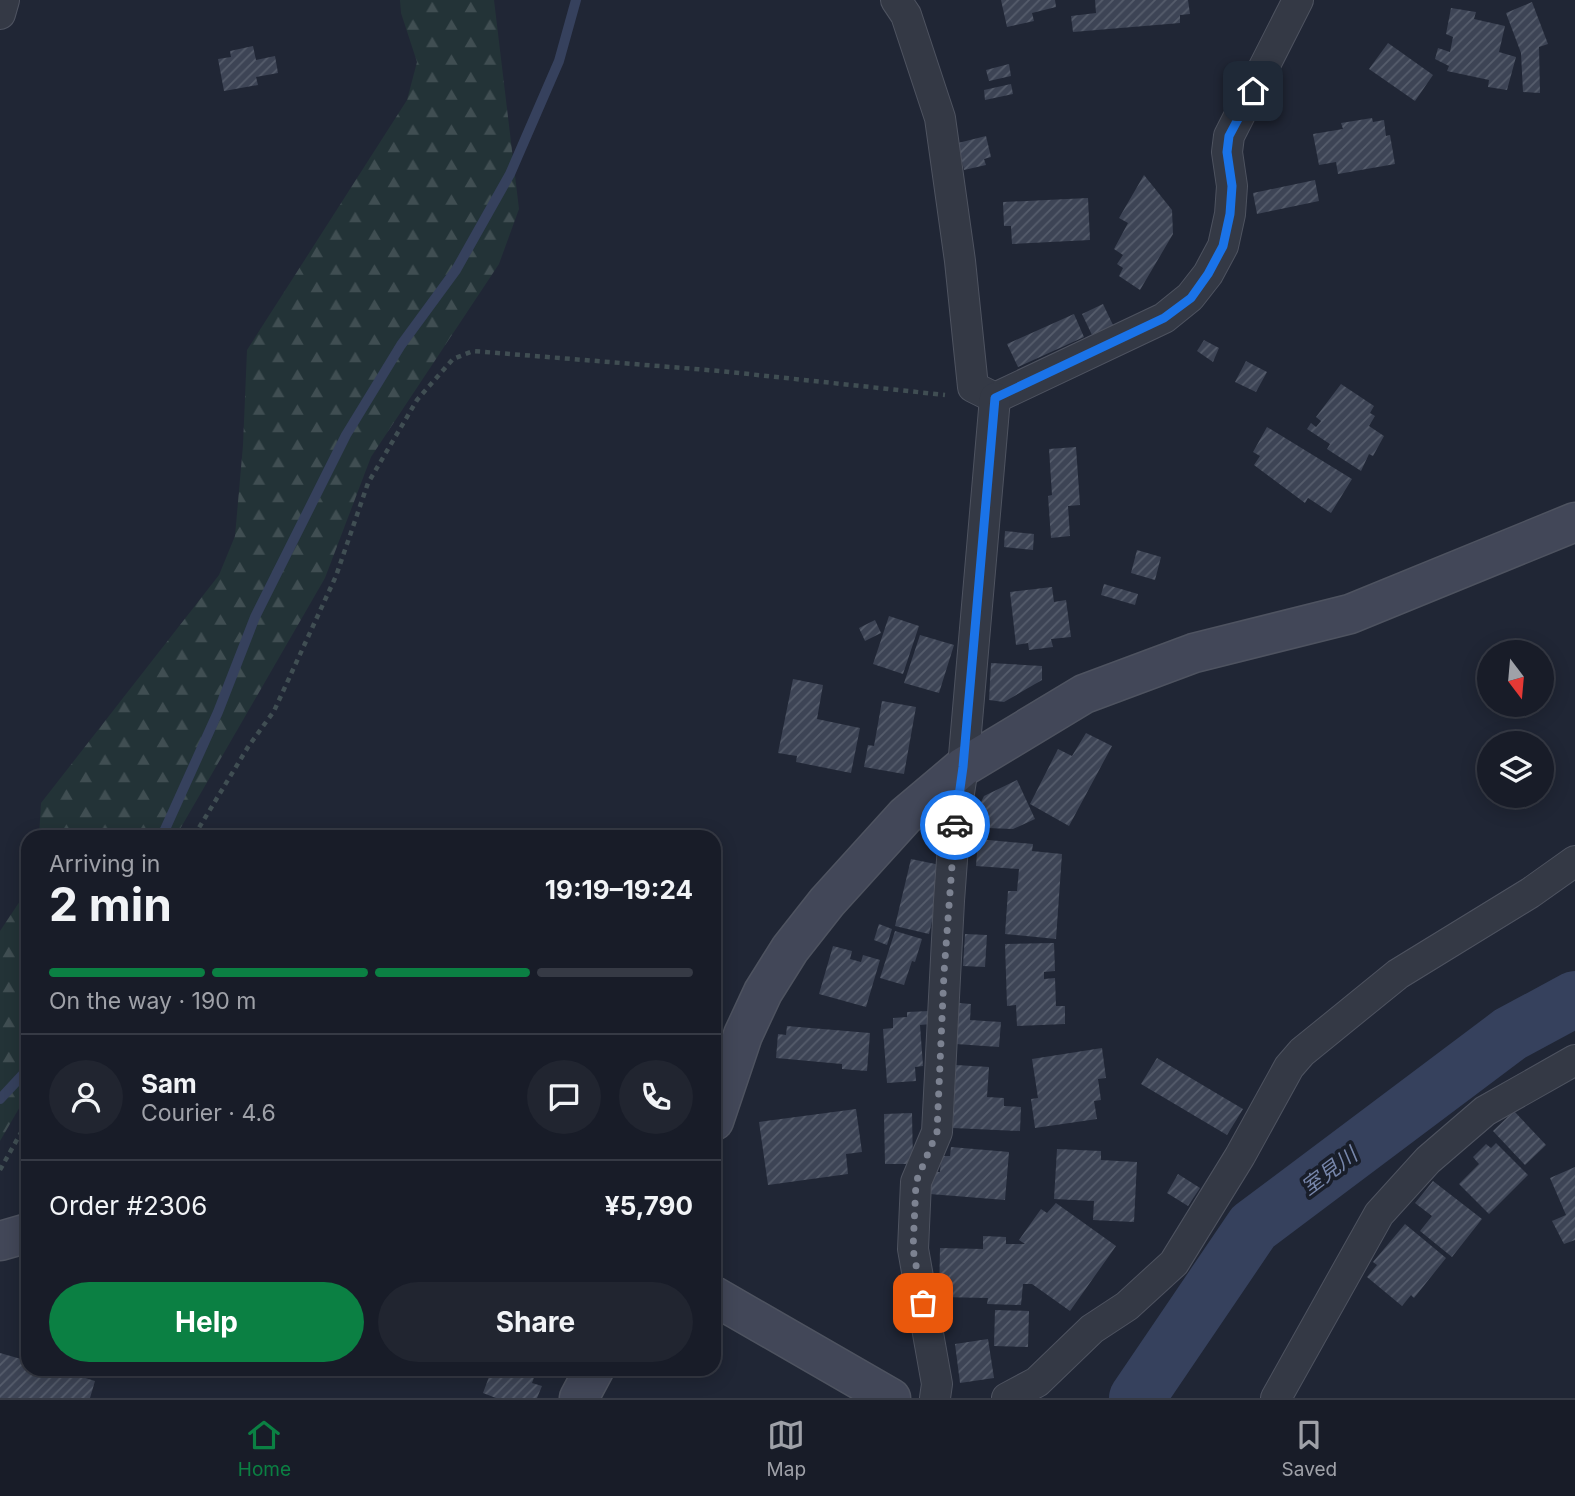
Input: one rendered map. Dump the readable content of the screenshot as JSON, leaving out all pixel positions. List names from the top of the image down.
{
  "water": ["室見川"],
  "north": "bottom",
  "page": {
    "heading": ["2 min", "Arriving in", "19:19–19:24"],
    "panel": [
      "Sam",
      "Courier · 4.6",
      "Order #2306",
      "¥5,790"
    ],
    "bar": "On the way · 190 m",
    "buttons": ["Help", "Share"],
    "tabs": ["Home", "Map", "Saved"]
  }
}
